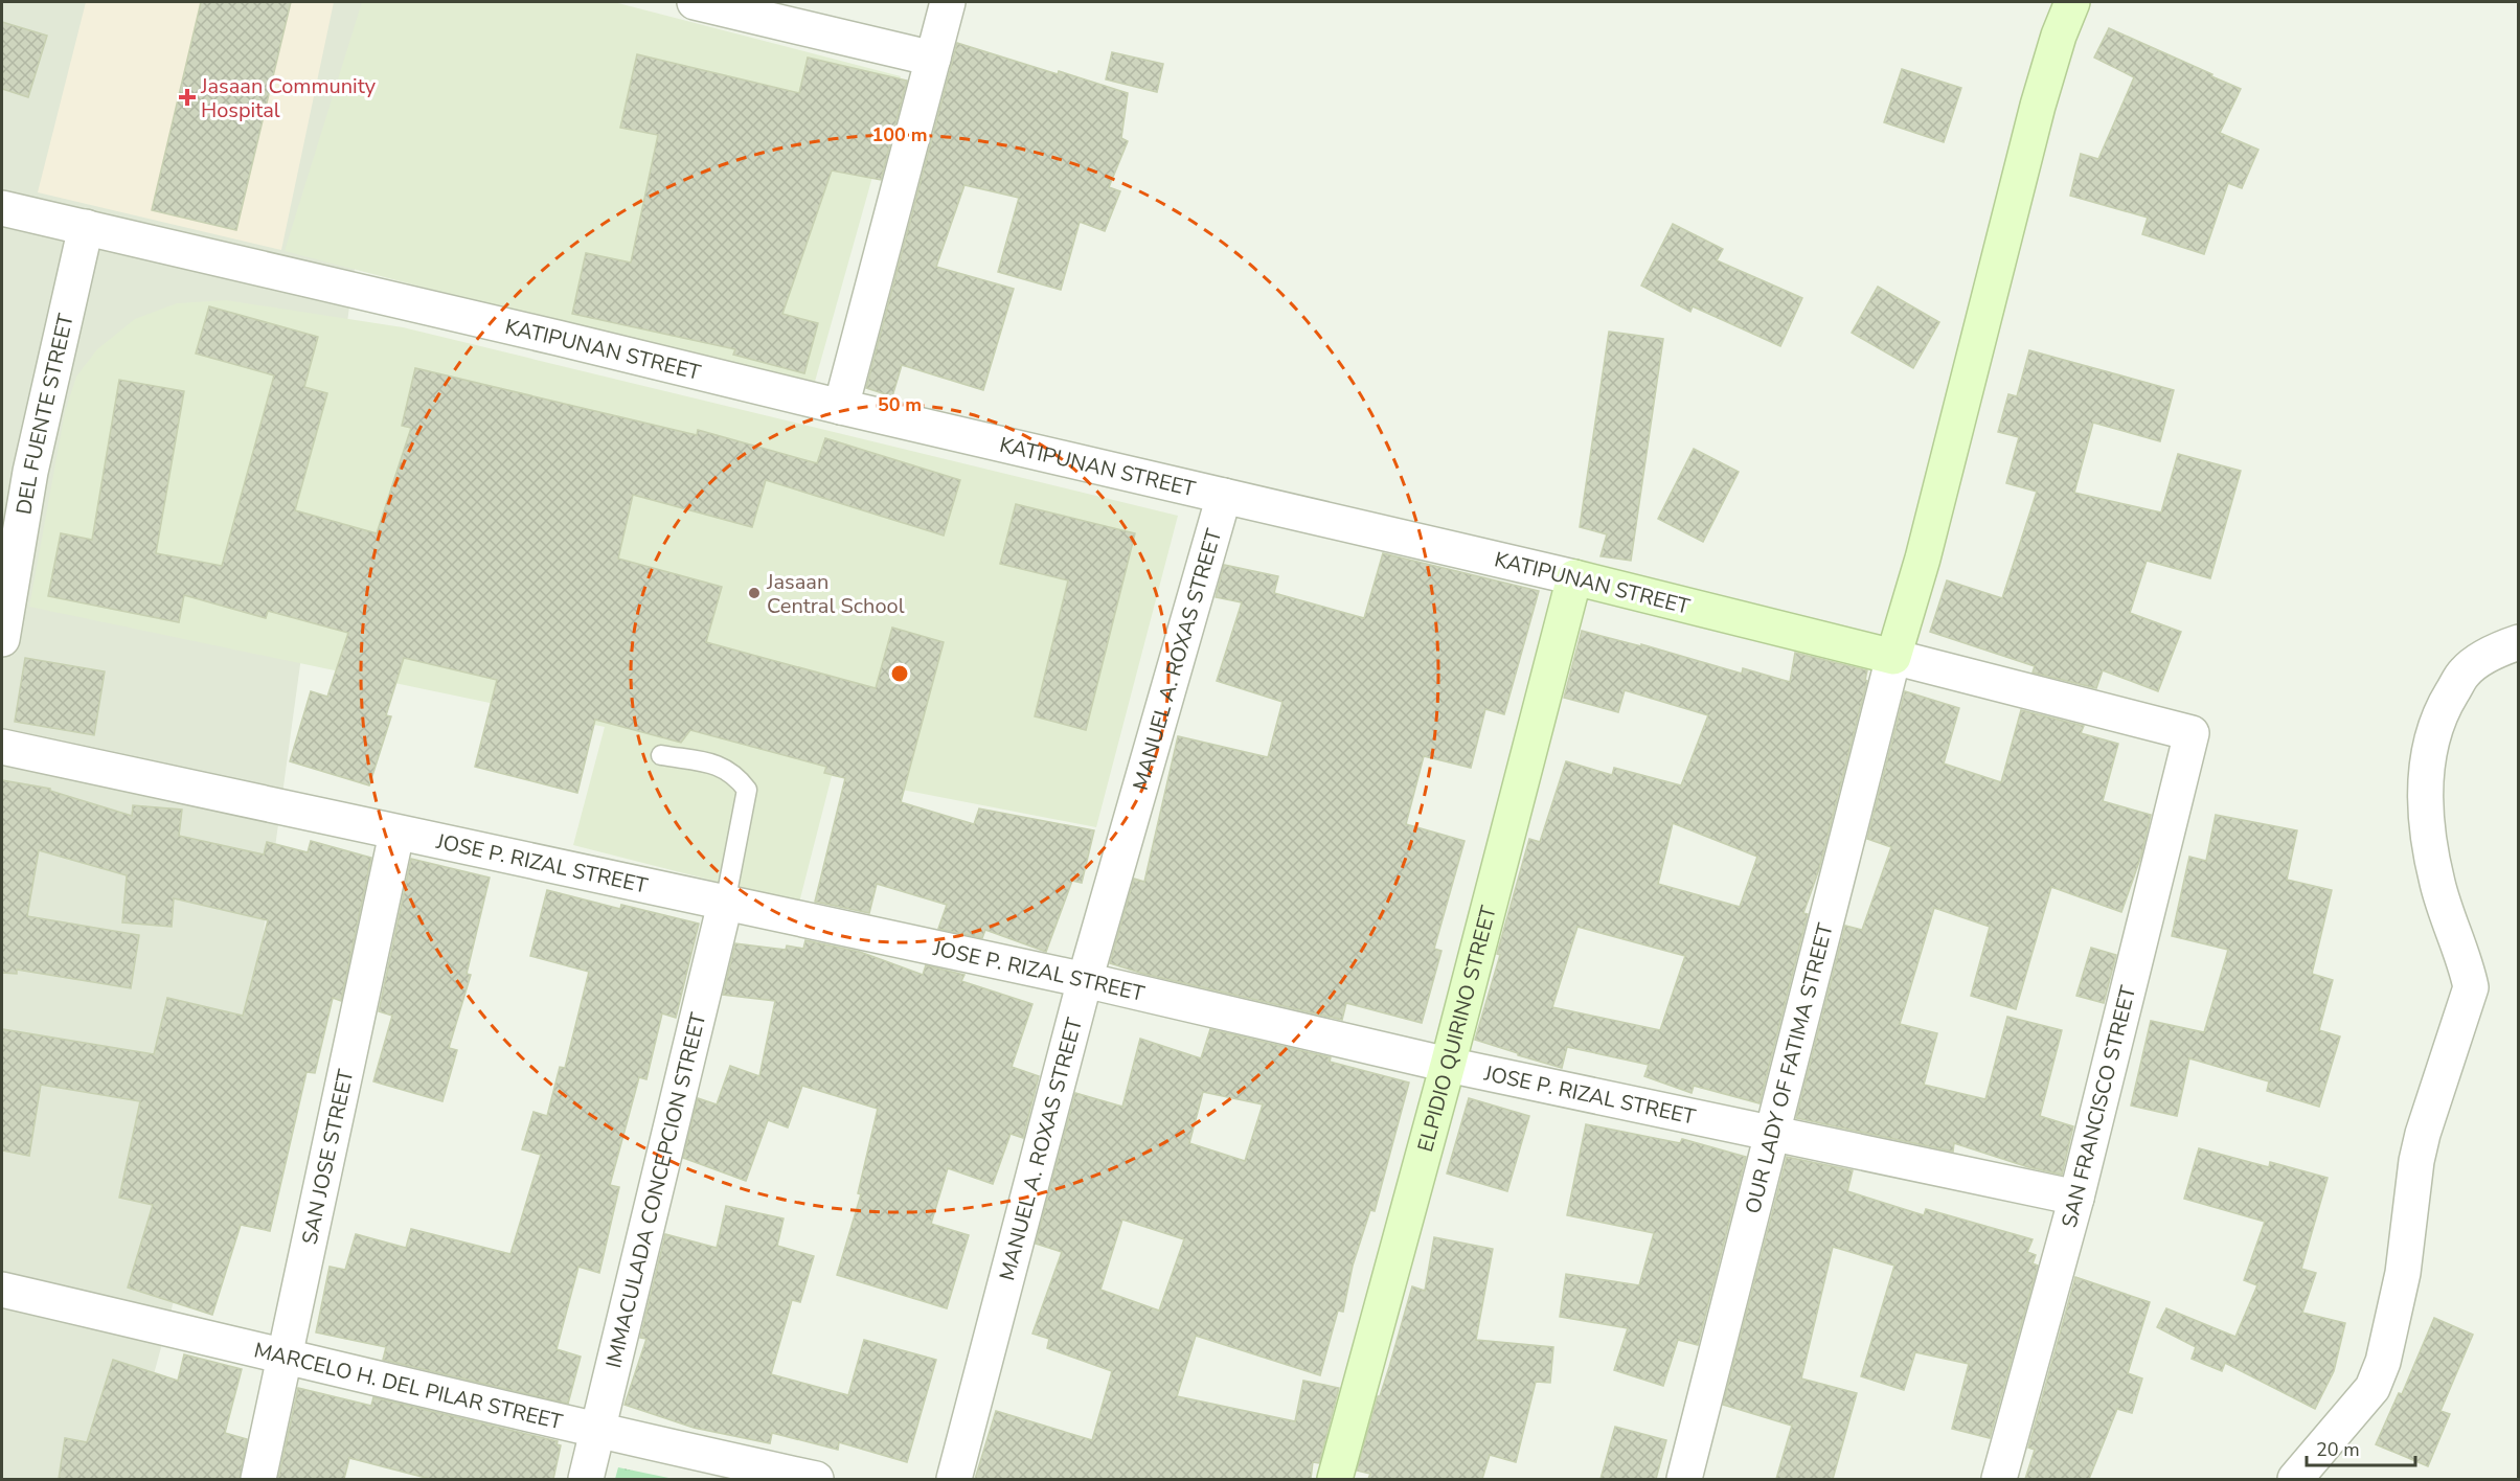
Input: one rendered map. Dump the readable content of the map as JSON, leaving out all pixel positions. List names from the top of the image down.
{
  "streets": {
    "street": [
      "KATIPUNAN STREET",
      "DEL FUENTE STREET",
      "MANUEL A. ROXAS STREET",
      "JOSE P. RIZAL STREET",
      "ELPIDIO QUIRINO STREET",
      "OUR LADY OF FATIMA STREET",
      "SAN FRANCISCO STREET",
      "SAN JOSE STREET",
      "IMMACULADA CONCEPCION STREET",
      "MARCELO H. DEL PILAR STREET"
    ]
  },
  "crossings": [
    ["KATIPUNAN STREET", "DEL FUENTE STREET"],
    ["KATIPUNAN STREET", "MANUEL A. ROXAS STREET"],
    ["KATIPUNAN STREET", "ELPIDIO QUIRINO STREET"],
    ["KATIPUNAN STREET", "OUR LADY OF FATIMA STREET"],
    ["KATIPUNAN STREET", "SAN FRANCISCO STREET"],
    ["MANUEL A. ROXAS STREET", "JOSE P. RIZAL STREET"],
    ["JOSE P. RIZAL STREET", "ELPIDIO QUIRINO STREET"],
    ["JOSE P. RIZAL STREET", "OUR LADY OF FATIMA STREET"],
    ["JOSE P. RIZAL STREET", "SAN FRANCISCO STREET"],
    ["JOSE P. RIZAL STREET", "SAN JOSE STREET"],
    ["JOSE P. RIZAL STREET", "IMMACULADA CONCEPCION STREET"],
    ["SAN JOSE STREET", "MARCELO H. DEL PILAR STREET"],
    ["IMMACULADA CONCEPCION STREET", "MARCELO H. DEL PILAR STREET"]
  ],
  "places": {
    "health": ["Jasaan Community Hospital"],
    "other": ["Jasaan Central School"]
  },
  "scale_bar": "20 m",
  "rings": ["100 m", "50 m"]
}
